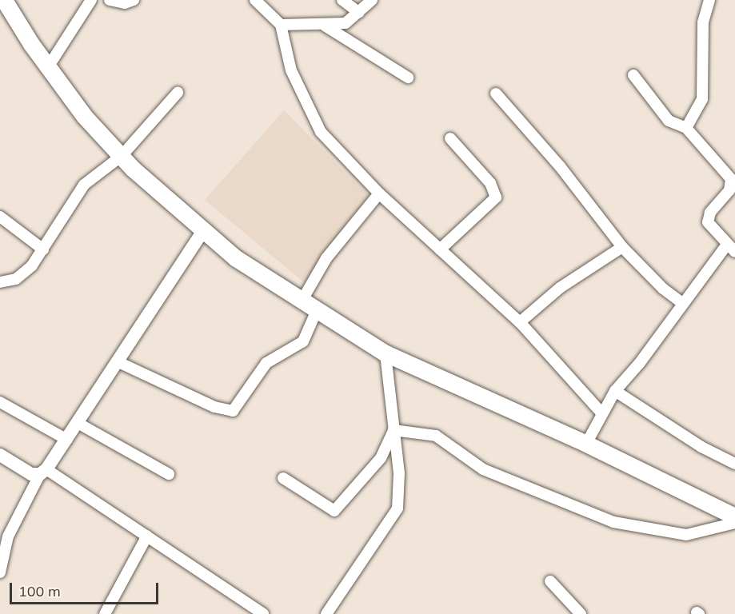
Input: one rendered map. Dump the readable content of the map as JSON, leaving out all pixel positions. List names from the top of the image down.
{
  "scale_bar": "100 m"
}
